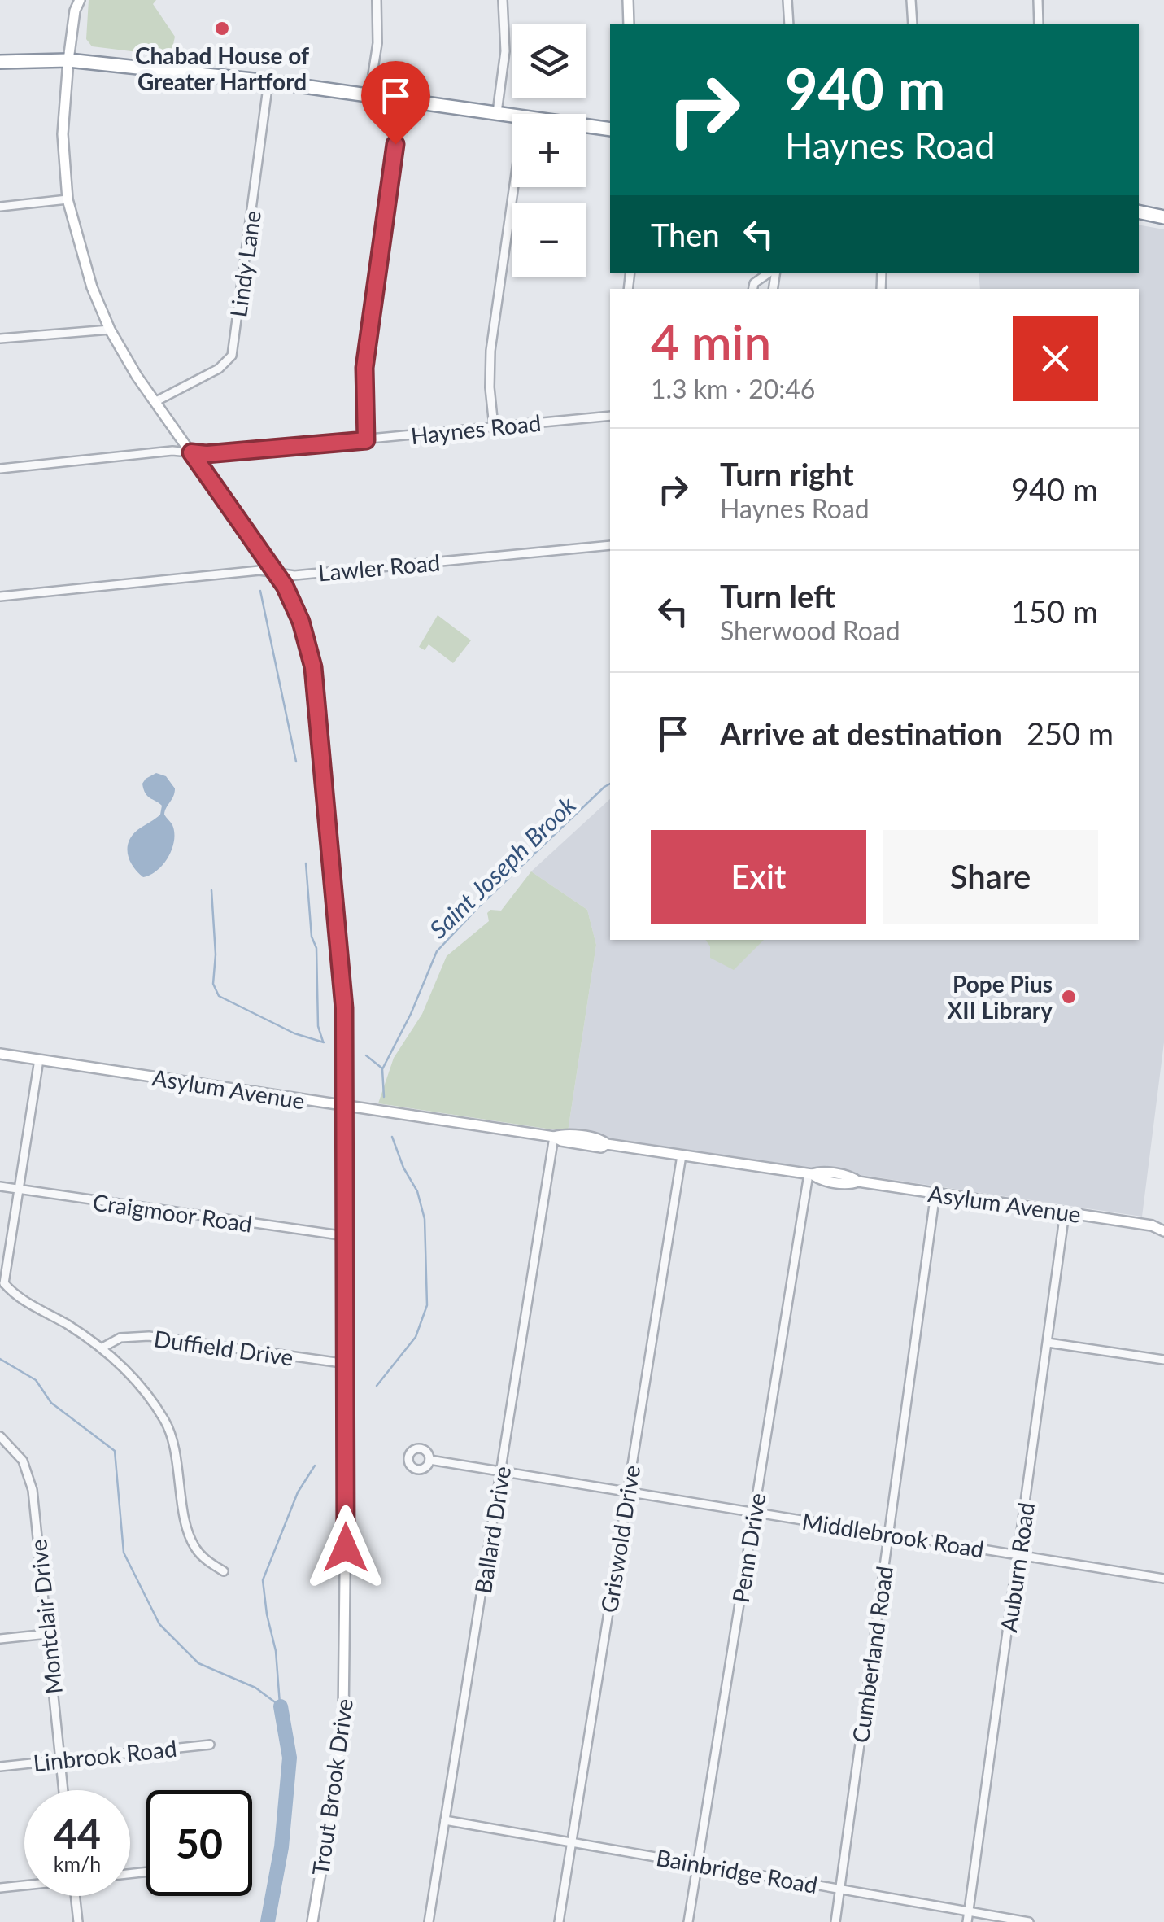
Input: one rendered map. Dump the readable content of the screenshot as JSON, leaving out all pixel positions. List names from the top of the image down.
{
  "streets": {
    "main road": ["Asylum Avenue", "Trout Brook Drive"],
    "street": [
      "Lindy Lane",
      "Haynes Road",
      "Lawler Road",
      "Craigmoor Road",
      "Duffield Drive",
      "Ballard Drive",
      "Middlebrook Road",
      "Griswold Drive",
      "Penn Drive",
      "Auburn Road",
      "Montclair Drive",
      "Cumberland Road",
      "Linbrook Road",
      "Bainbridge Road"
    ]
  },
  "crossings": [
    ["Lindy Lane", "Trout Brook Drive"],
    ["Haynes Road", "Trout Brook Drive"],
    ["Lawler Road", "Trout Brook Drive"],
    ["Asylum Avenue", "Ballard Drive"],
    ["Asylum Avenue", "Griswold Drive"],
    ["Asylum Avenue", "Penn Drive"],
    ["Asylum Avenue", "Auburn Road"],
    ["Asylum Avenue", "Cumberland Road"],
    ["Asylum Avenue", "Trout Brook Drive"],
    ["Craigmoor Road", "Trout Brook Drive"],
    ["Duffield Drive", "Trout Brook Drive"],
    ["Ballard Drive", "Middlebrook Road"],
    ["Ballard Drive", "Bainbridge Road"],
    ["Middlebrook Road", "Griswold Drive"],
    ["Middlebrook Road", "Penn Drive"],
    ["Middlebrook Road", "Auburn Road"],
    ["Middlebrook Road", "Cumberland Road"],
    ["Griswold Drive", "Bainbridge Road"],
    ["Penn Drive", "Bainbridge Road"],
    ["Auburn Road", "Bainbridge Road"],
    ["Montclair Drive", "Linbrook Road"],
    ["Cumberland Road", "Bainbridge Road"]
  ],
  "water": ["Saint Joseph Brook"],
  "places": ["Chabad House of Greater Hartford", "Pope Pius XII Library"],
  "page": {
    "map_buttons": ["+", "−"],
    "turn": ["940 m", "Haynes Road"],
    "then": "Then",
    "heading": ["4 min", "1.3 km · 20:46"],
    "list": [
      {
        "name": "Turn right",
        "note": "Haynes Road",
        "value": "940 m"
      },
      {
        "name": "Turn left",
        "note": "Sherwood Road",
        "value": "150 m"
      },
      {
        "name": "Arrive at destination",
        "value": "250 m"
      }
    ],
    "buttons": ["Exit", "Share"],
    "speed": "44 km/h",
    "limit": "50"
  }
}
